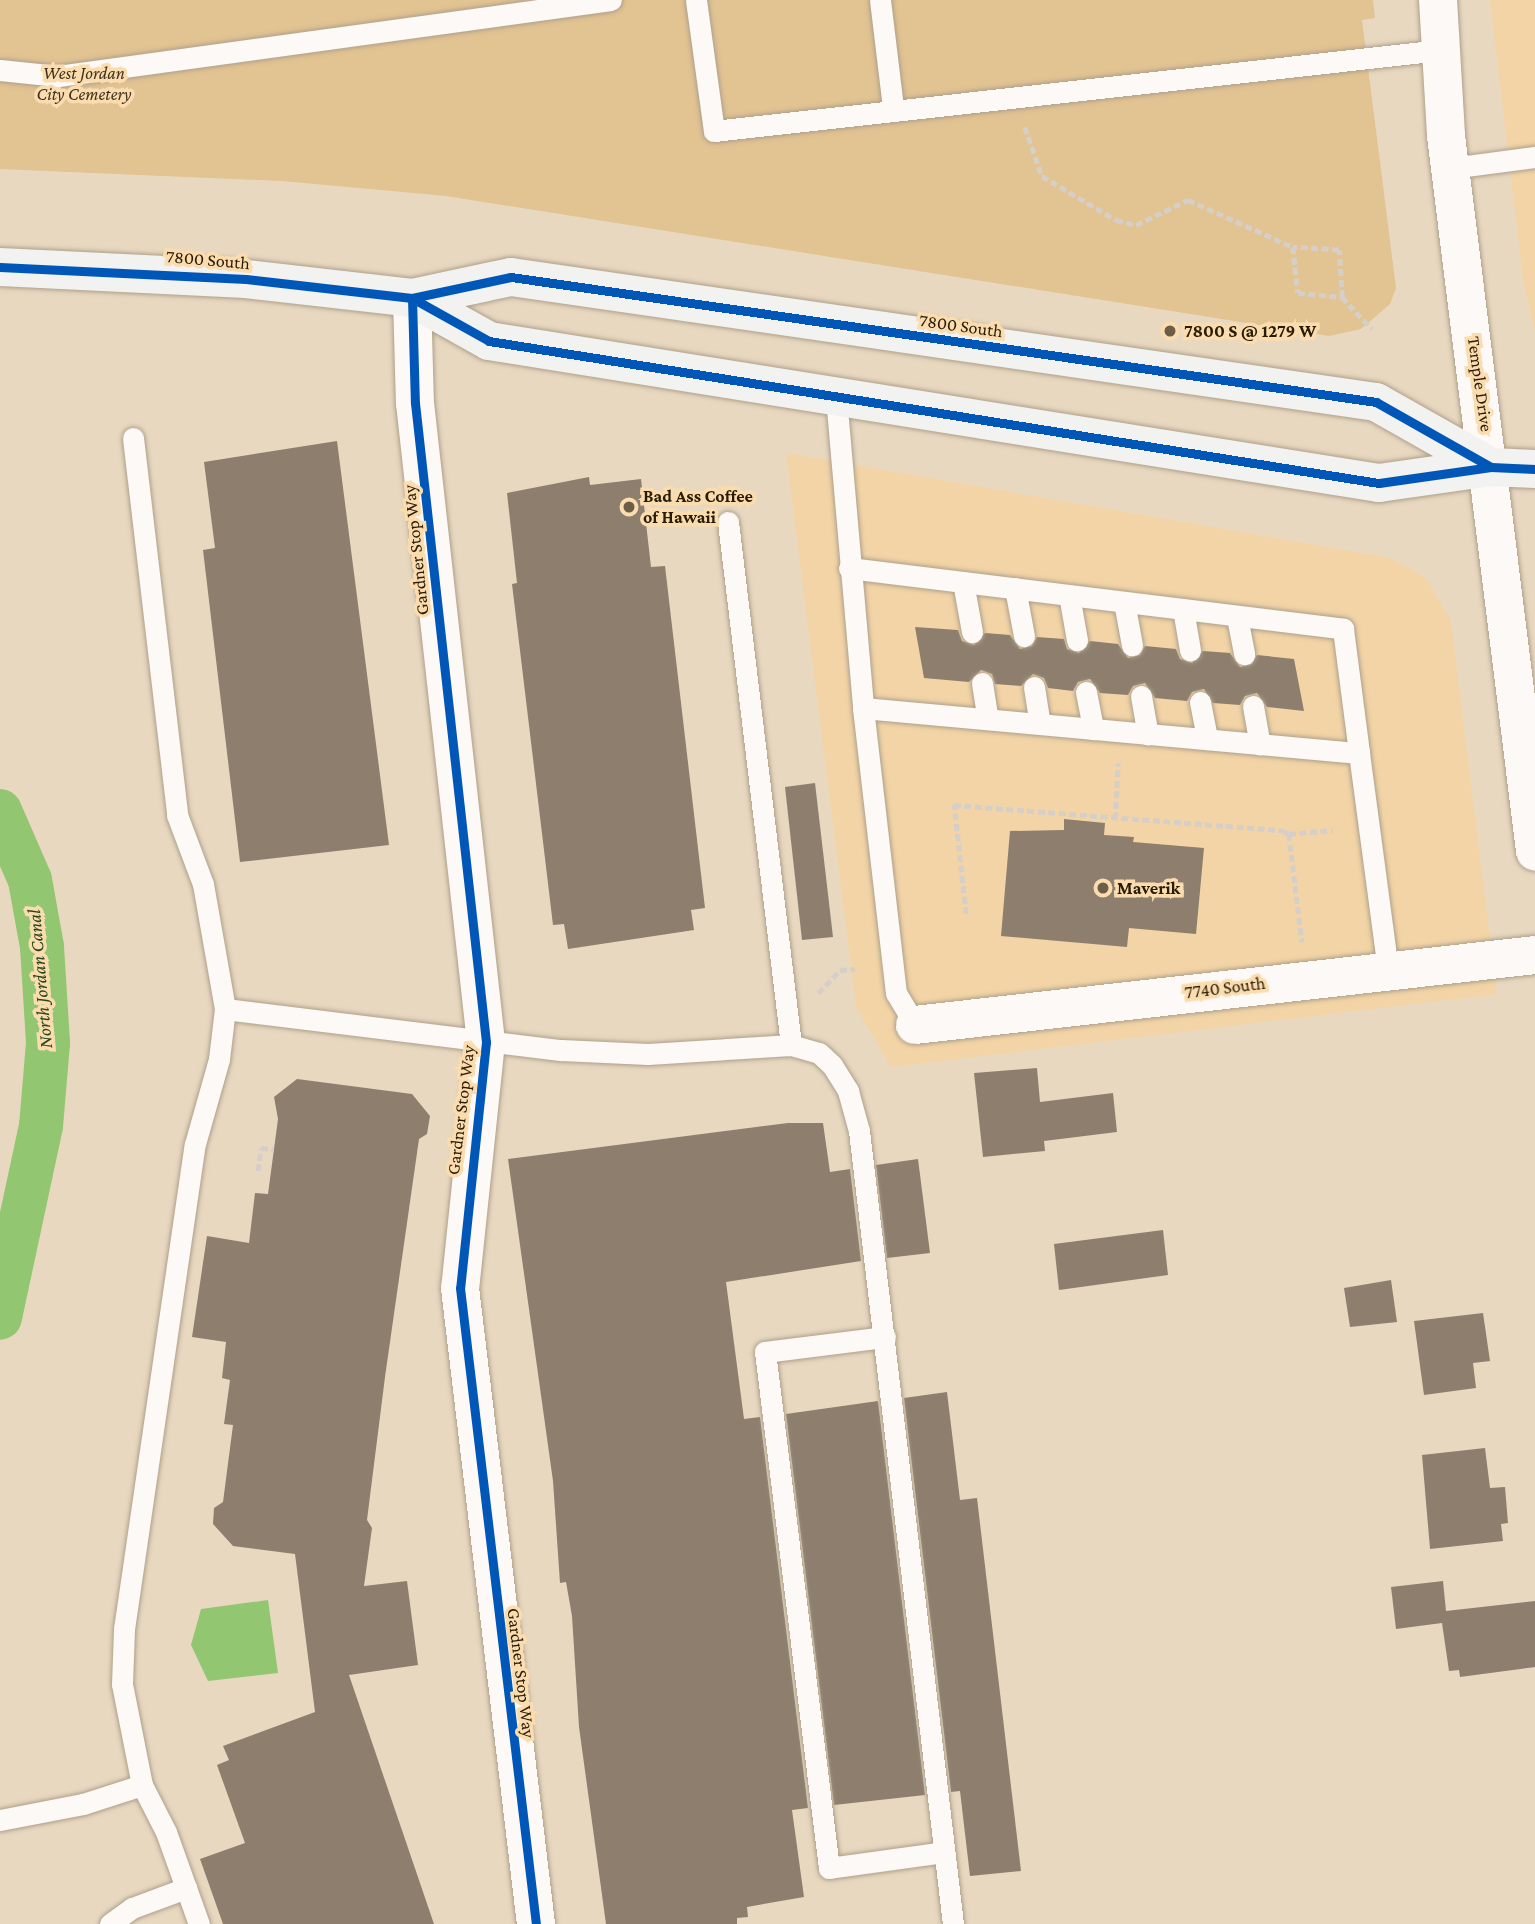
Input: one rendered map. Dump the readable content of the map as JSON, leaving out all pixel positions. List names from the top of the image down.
{
  "streets": {
    "main road": ["7800 South"],
    "street": ["Temple Drive", "Gardner Stop Way", "7740 South"]
  },
  "crossings": [
    ["7800 South", "Temple Drive"],
    ["7800 South", "Gardner Stop Way"]
  ],
  "water": ["North Jordan Canal"],
  "parks": ["West Jordan City Cemetery"],
  "places": ["7800 S @ 1279 W", "Bad Ass Coffee of Hawaii", "Maverik"]
}
